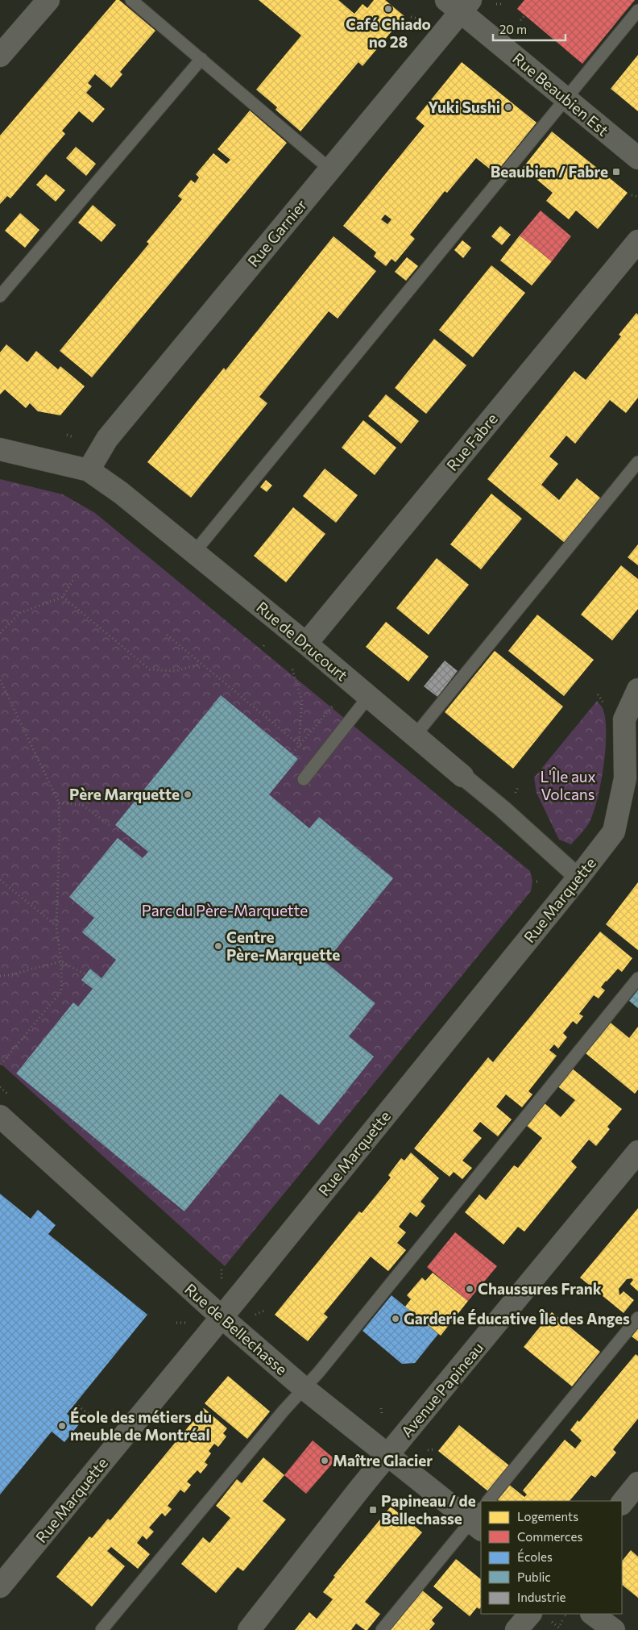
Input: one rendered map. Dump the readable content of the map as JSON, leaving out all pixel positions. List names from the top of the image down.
{
  "streets": {
    "street": [
      "Rue Beaubien Est",
      "Rue Garnier",
      "Rue Fabre",
      "Rue de Drucourt",
      "Rue Marquette",
      "Rue de Bellechasse",
      "Avenue Papineau"
    ]
  },
  "crossings": [
    ["Rue Beaubien Est", "Rue Garnier"],
    ["Rue Garnier", "Rue de Drucourt"],
    ["Rue Fabre", "Rue de Drucourt"],
    ["Rue de Drucourt", "Rue Marquette"],
    ["Rue Marquette", "Rue de Bellechasse"],
    ["Rue de Bellechasse", "Avenue Papineau"]
  ],
  "parks": ["L'Île aux Volcans", "Parc du Père-Marquette"],
  "places": {
    "other": [
      "Café Chiado no 28",
      "Yuki Sushi",
      "Père Marquette",
      "Centre Père-Marquette",
      "Chaussures Frank",
      "Garderie Éducative Île des Anges",
      "École des métiers du meuble de Montréal",
      "Maître Glacier"
    ],
    "transit": ["Beaubien / Fabre", "Papineau / de Bellechasse"]
  },
  "legend": [
    "Logements",
    "Commerces",
    "Écoles",
    "Public",
    "Industrie"
  ],
  "scale_bar": "20 m"
}
